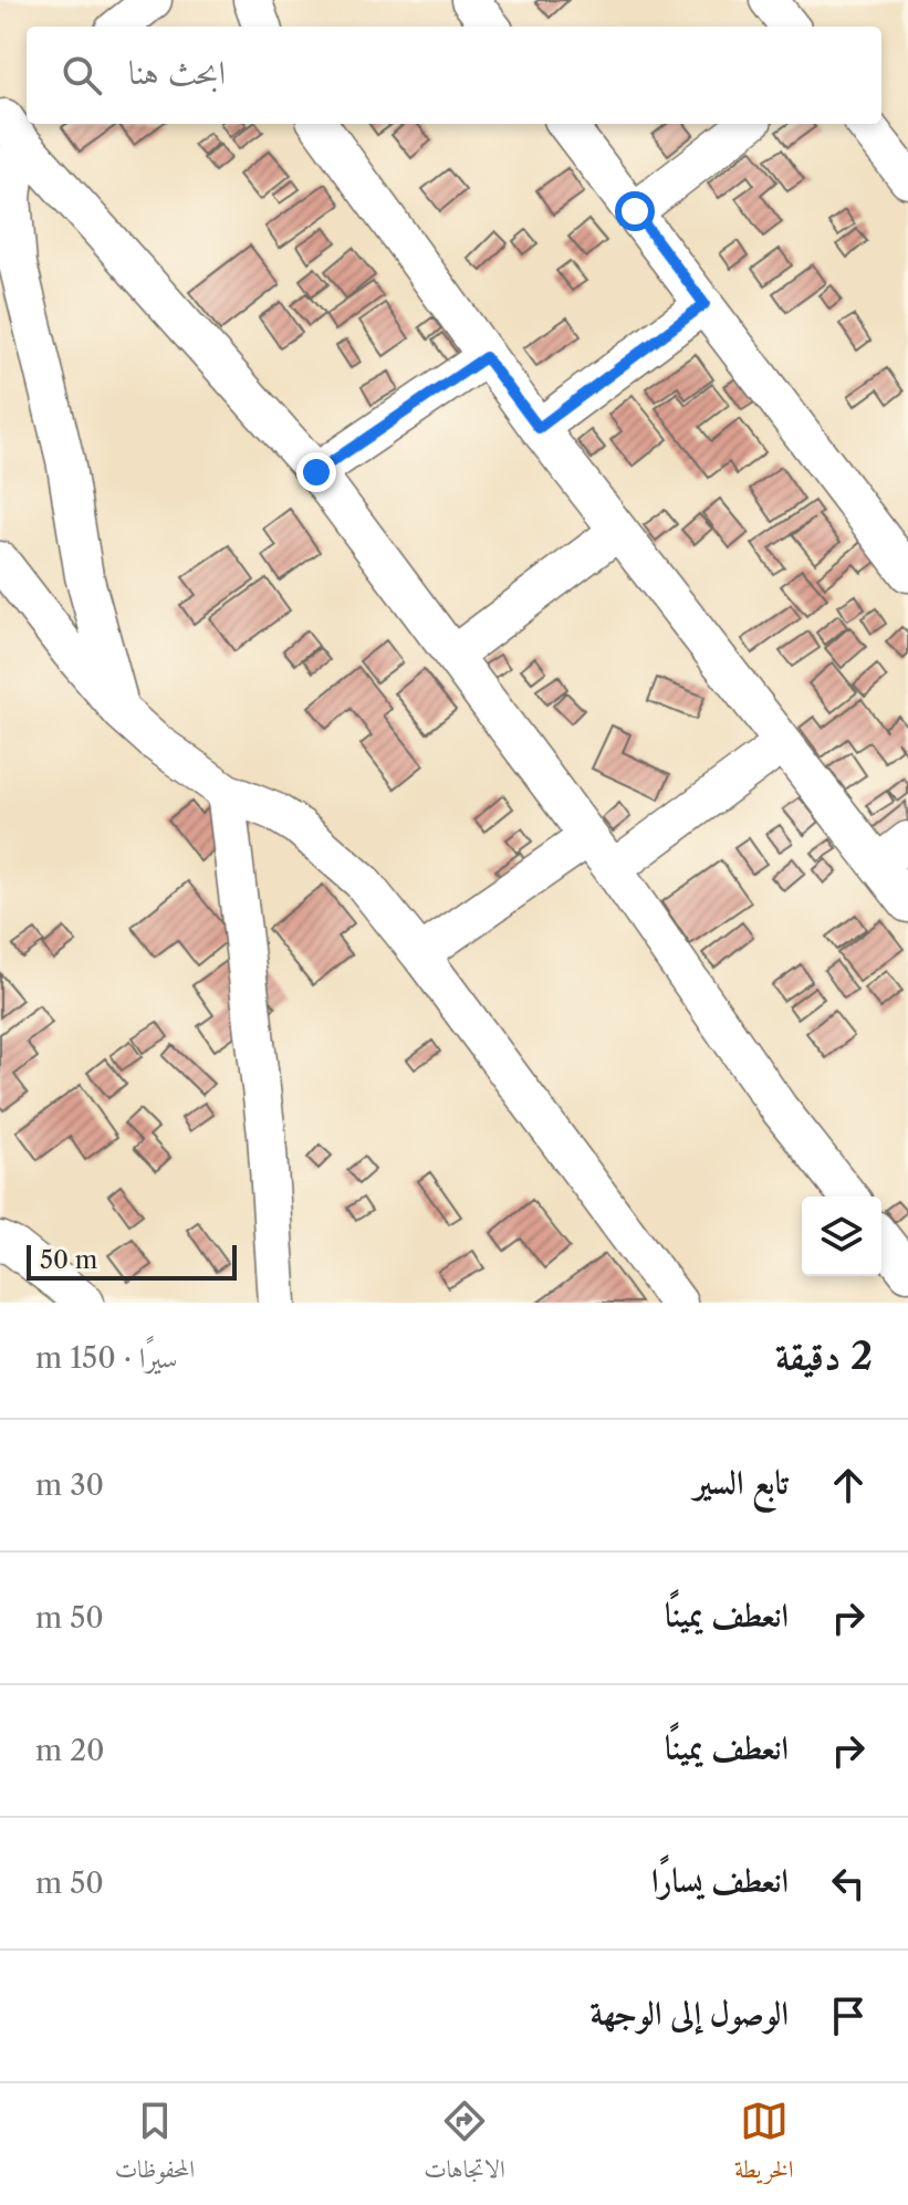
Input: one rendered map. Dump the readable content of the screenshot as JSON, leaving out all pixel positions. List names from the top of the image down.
{
  "scale_bar": "50 m",
  "page": {
    "search": "ابحث هنا",
    "scale": "50 m",
    "heading": ["2 دقيقة", "سيرًا · 150 m"],
    "list": [
      ["تابع السير", "30 m"],
      ["انعطف يمينًا", "50 m"],
      ["انعطف يمينًا", "20 m"],
      ["انعطف يسارًا", "50 m"],
      "الوصول إلى الوجهة"
    ],
    "nav": ["الخريطة", "الاتجاهات", "المحفوظات"]
  }
}
